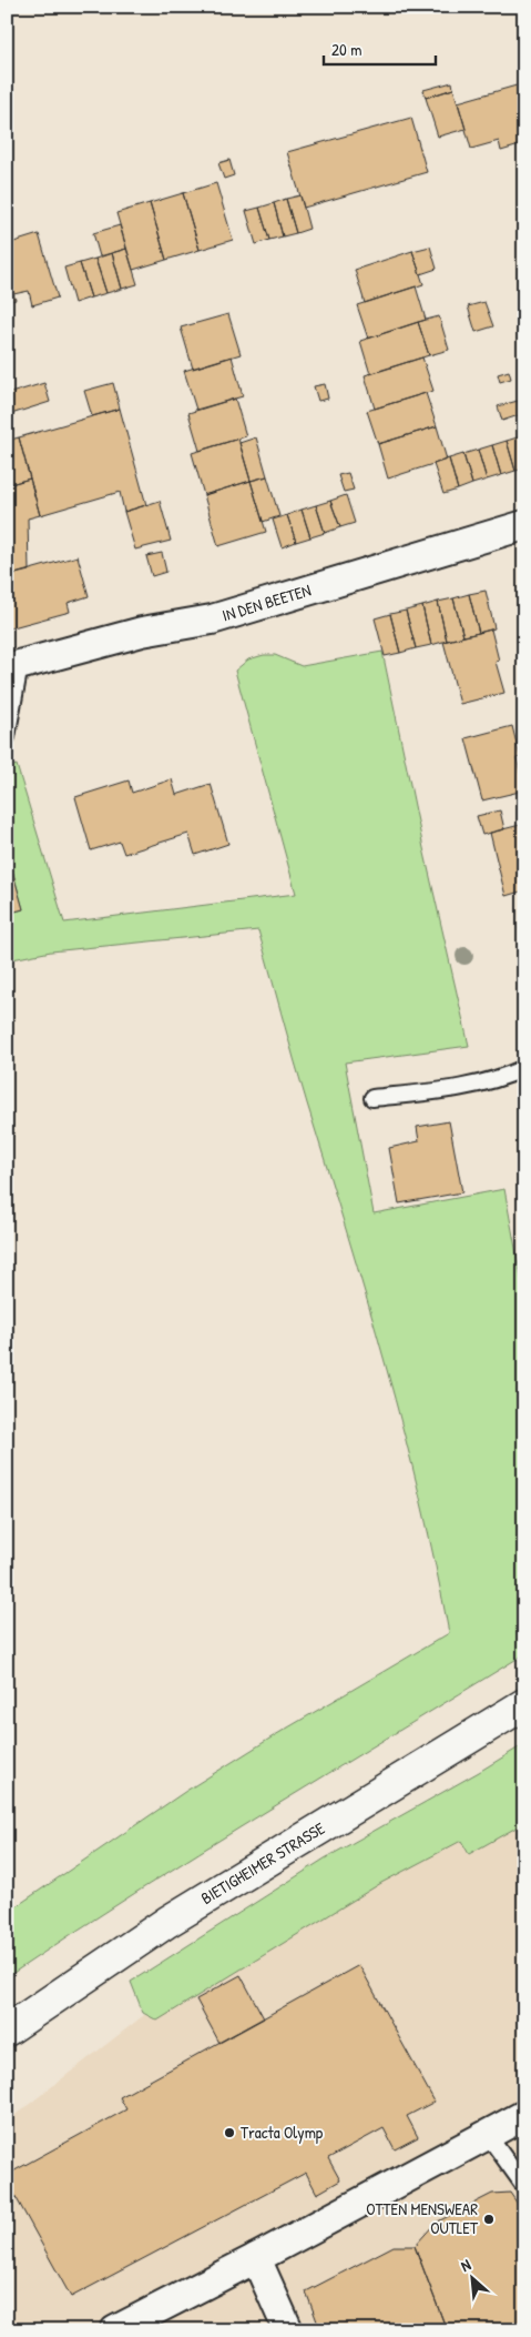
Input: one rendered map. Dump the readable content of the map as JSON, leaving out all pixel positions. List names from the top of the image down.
{
  "streets": {
    "main road": ["BIETIGHEIMER STRASSE"],
    "street": ["IN DEN BEETEN"]
  },
  "places": ["Tracta Olymp", "OTTEN MENSWEAR OUTLET"],
  "scale_bar": "20 m",
  "north": "top left"
}
